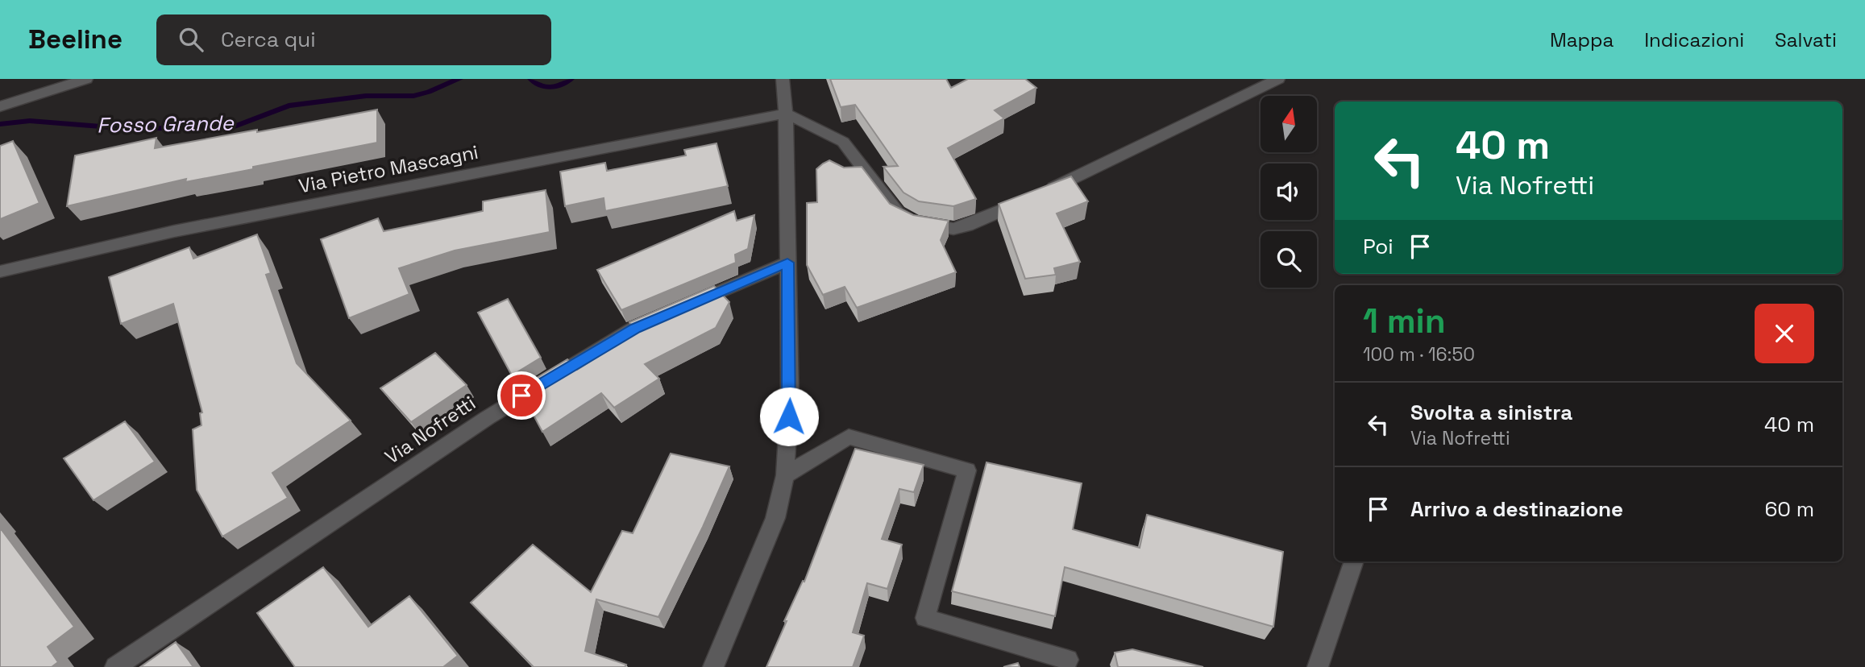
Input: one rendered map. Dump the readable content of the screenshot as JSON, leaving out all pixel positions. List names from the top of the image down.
{
  "streets": {
    "street": ["Via Pietro Mascagni", "Via Nofretti"]
  },
  "water": ["Fosso Grande"],
  "north": "top",
  "page": {
    "header": "Beeline",
    "search": "Cerca qui",
    "nav": ["Mappa", "Indicazioni", "Salvati"],
    "turn": ["40 m", "Via Nofretti"],
    "then": "Poi",
    "heading": ["1 min", "100 m · 16:50"],
    "list": [
      {
        "name": "Svolta a sinistra",
        "note": "Via Nofretti",
        "value": "40 m"
      },
      {
        "name": "Arrivo a destinazione",
        "value": "60 m"
      }
    ]
  }
}
